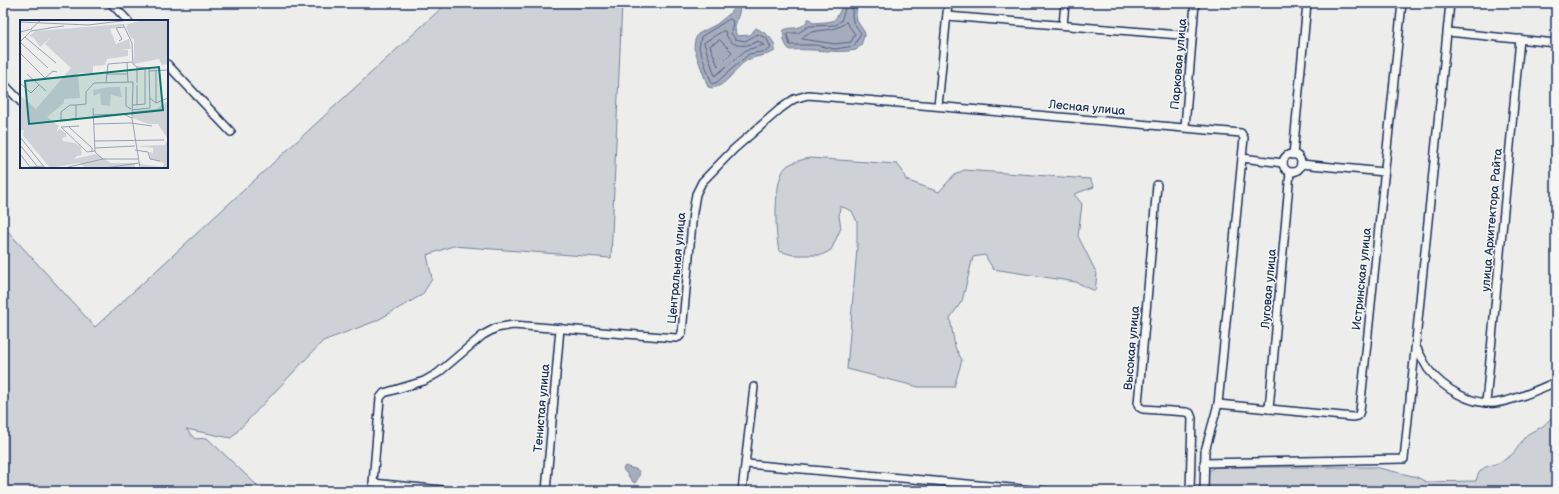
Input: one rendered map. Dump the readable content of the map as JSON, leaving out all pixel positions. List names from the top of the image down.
{
  "streets": {
    "street": [
      "Парковая улица",
      "Лесная улица",
      "улица Архитектора Райта",
      "Центральная улица",
      "Истринская улица",
      "Луговая улица",
      "Высокая улица",
      "Тенистая улица"
    ]
  },
  "crossings": [
    ["Парковая улица", "Лесная улица"],
    ["Лесная улица", "Центральная улица"],
    ["Центральная улица", "Тенистая улица"],
    ["Истринская улица", "Луговая улица"]
  ]
}
